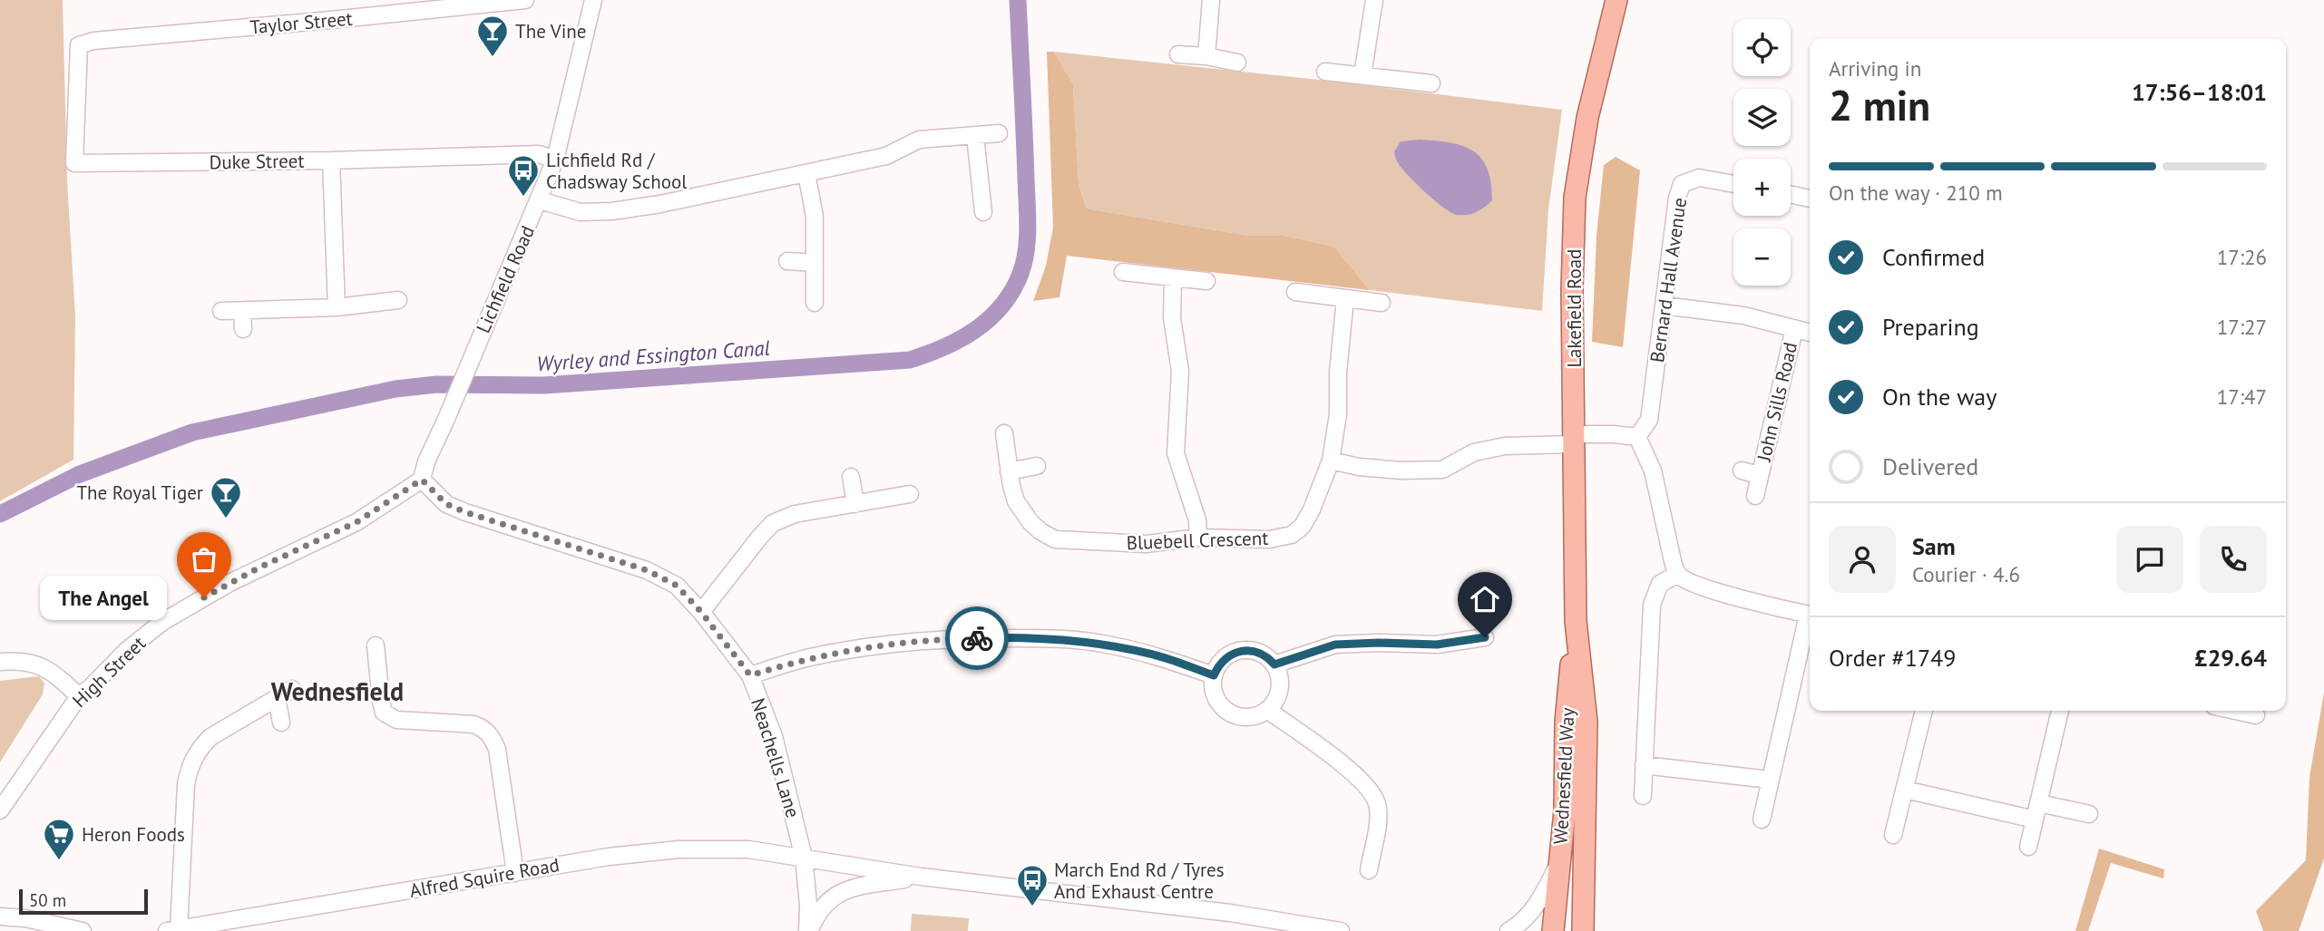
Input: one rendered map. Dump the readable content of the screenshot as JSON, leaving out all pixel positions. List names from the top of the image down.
{
  "streets": {
    "main road": ["Lakefield Road", "Wednesfield Way"],
    "street": [
      "Taylor Street",
      "Duke Street",
      "Lichfield Road",
      "Bernard Hall Avenue",
      "John Sills Road",
      "Bluebell Crescent",
      "High Street",
      "Neachells Lane",
      "Alfred Squire Road"
    ]
  },
  "crossings": [
    ["Taylor Street", "Duke Street"],
    ["Duke Street", "Lichfield Road"],
    ["Lichfield Road", "High Street"],
    ["Lichfield Road", "Neachells Lane"],
    ["Bernard Hall Avenue", "John Sills Road"],
    ["Lakefield Road", "Wednesfield Way"],
    ["High Street", "Neachells Lane"],
    ["Neachells Lane", "Alfred Squire Road"]
  ],
  "districts": ["Wednesfield"],
  "water": ["Wyrley and Essington Canal"],
  "places": {
    "bar": ["The Vine", "The Royal Tiger"],
    "bus stop": ["Lichfield Rd / Chadsway School", "March End Rd / Tyres And Exhaust Centre"],
    "other": ["The Angel"],
    "supermarket": ["Heron Foods"]
  },
  "scale_bar": "50 m",
  "page": {
    "map_buttons": ["+", "−"],
    "heading": ["2 min", "Arriving in", "17:56–18:01"],
    "panel": [
      "Sam",
      "Courier · 4.6",
      "Order #1749",
      "£29.64"
    ],
    "bar": "On the way · 210 m",
    "list": [
      ["Confirmed", "17:26"],
      ["Preparing", "17:27"],
      ["On the way", "17:47"],
      "Delivered"
    ],
    "bubble": "The Angel",
    "scale": "50 m"
  }
}
